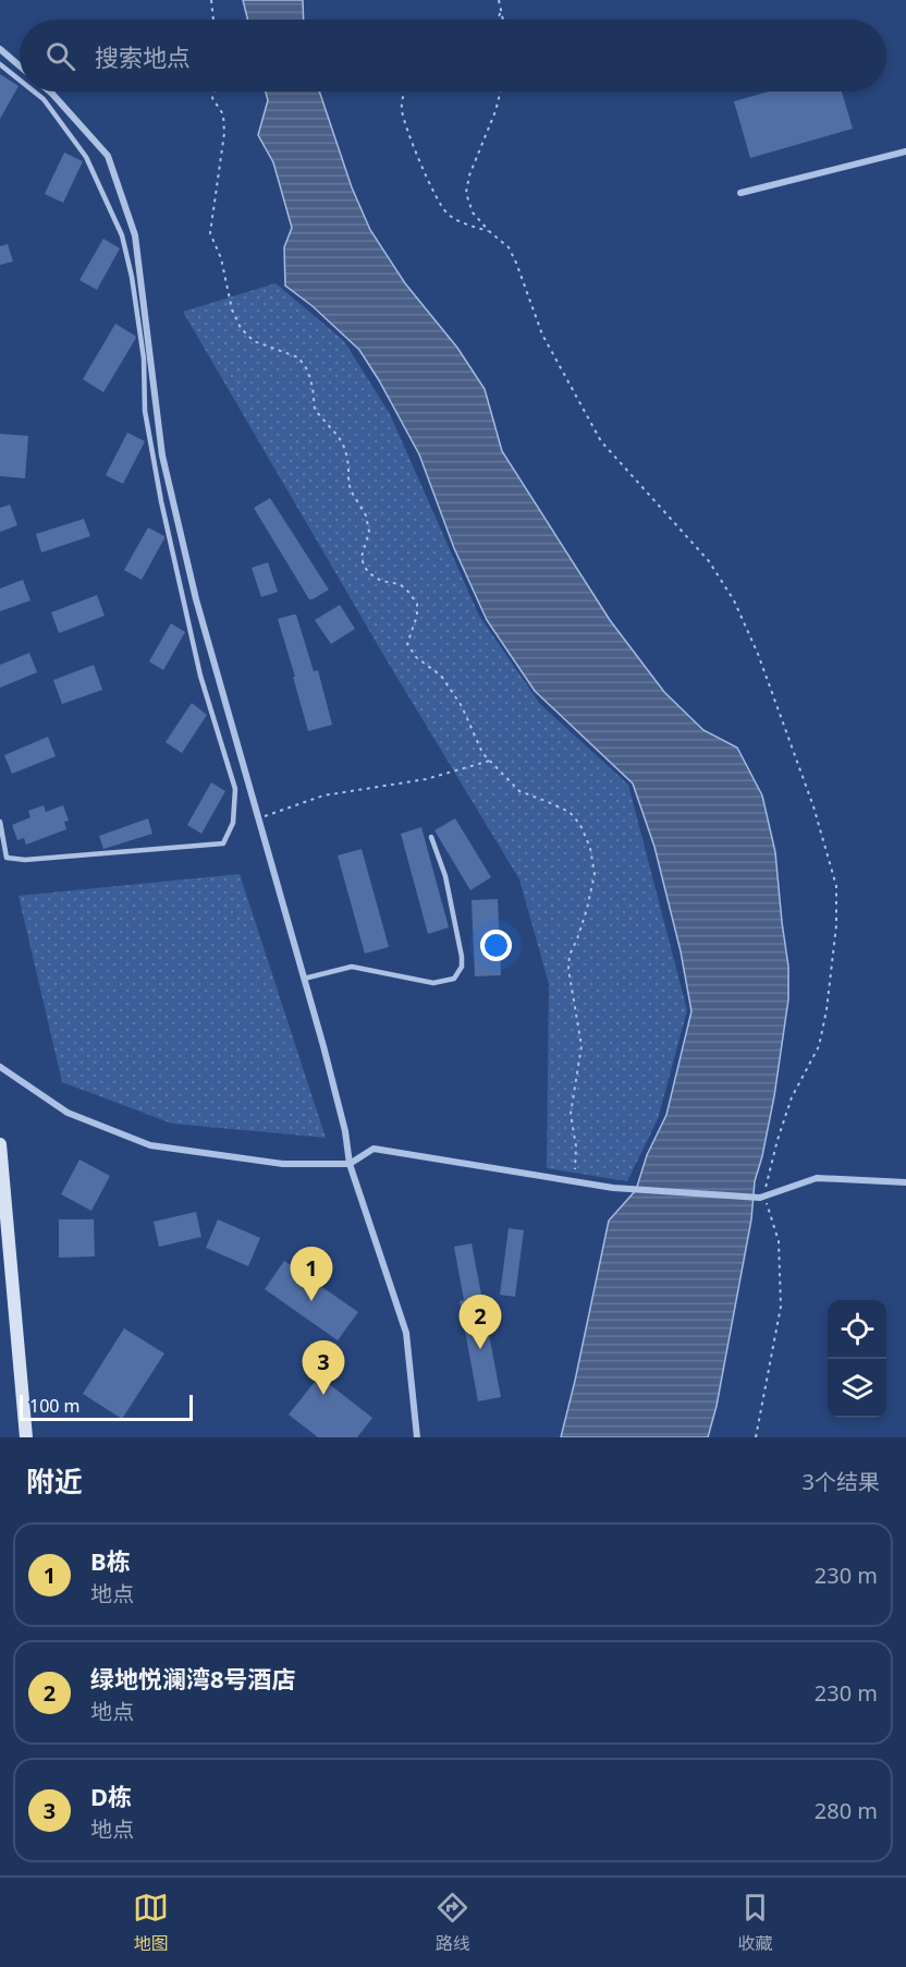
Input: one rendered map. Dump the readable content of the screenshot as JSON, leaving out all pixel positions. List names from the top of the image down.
{
  "scale_bar": "100 m",
  "page": {
    "search": "搜索地点",
    "pins": ["1", "2", "3"],
    "scale": "100 m",
    "heading": ["附近", "3个结果"],
    "list": [
      {
        "mark": "1",
        "name": "B栋",
        "note": "地点",
        "value": "230 m"
      },
      {
        "mark": "2",
        "name": "绿地悦澜湾8号酒店",
        "note": "地点",
        "value": "230 m"
      },
      {
        "mark": "3",
        "name": "D栋",
        "note": "地点",
        "value": "280 m"
      }
    ],
    "nav": ["地图", "路线", "收藏"]
  }
}
